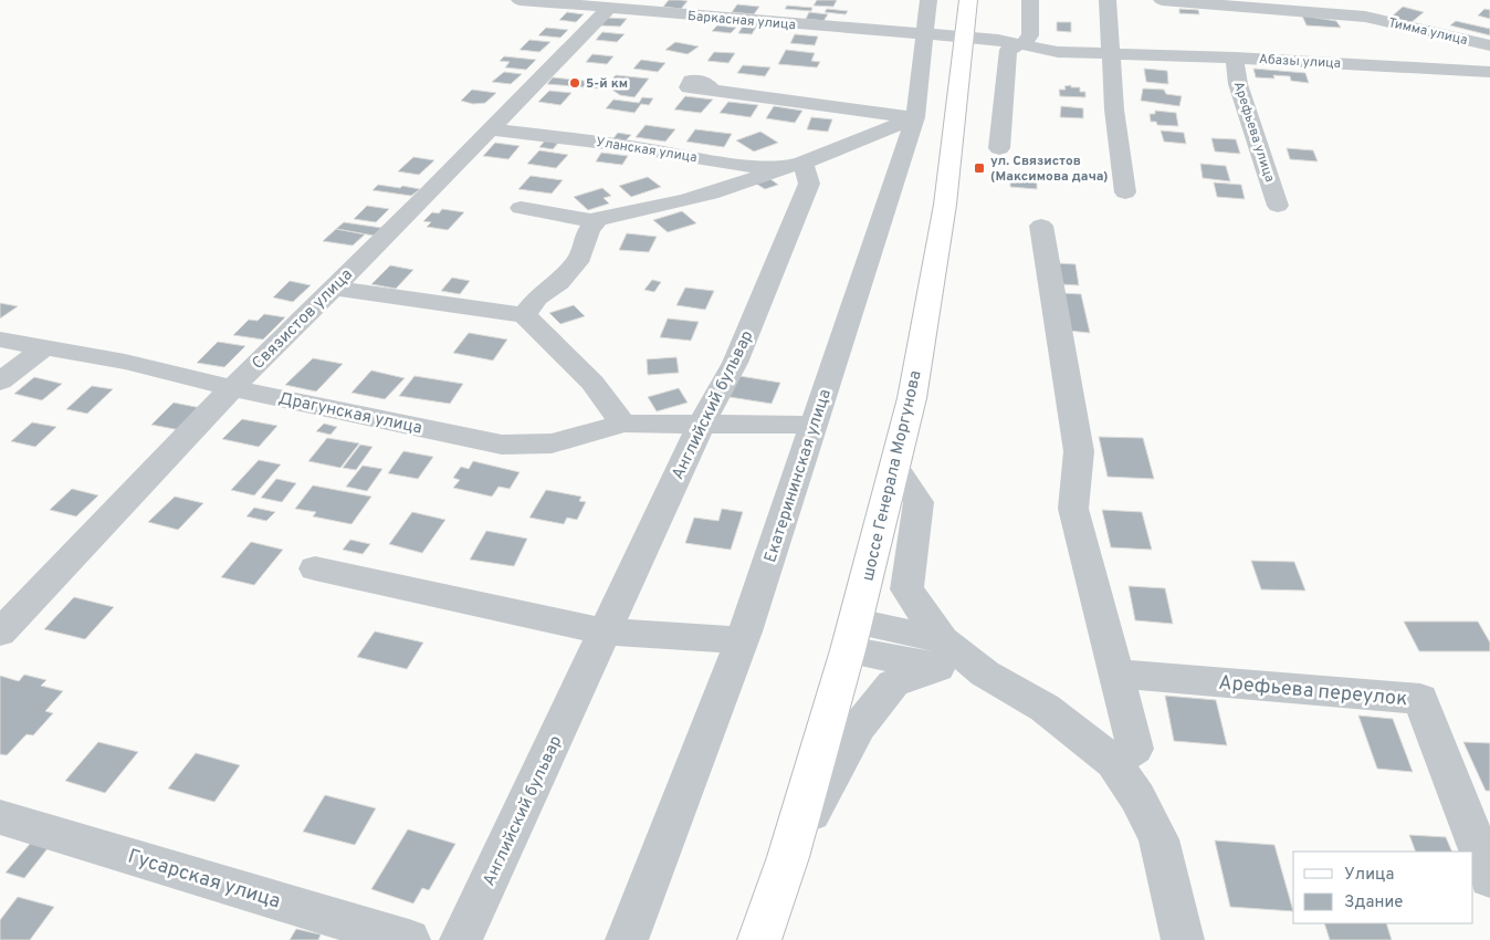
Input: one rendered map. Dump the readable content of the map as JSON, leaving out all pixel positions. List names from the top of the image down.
{
  "streets": {
    "main road": ["шоссе Генерала Моргунова"],
    "street": [
      "Баркасная улица",
      "Тимма улица",
      "Абазы улица",
      "Арефьева улица",
      "Уланская улица",
      "Связистов улица",
      "Английский бульвар",
      "Драгунская улица",
      "Екатерининская улица",
      "Арефьева переулок",
      "Гусарская улица"
    ]
  },
  "crossings": [
    ["Баркасная улица", "Абазы улица"],
    ["Баркасная улица", "Связистов улица"],
    ["Баркасная улица", "Екатерининская улица"],
    ["Баркасная улица", "шоссе Генерала Моргунова"],
    ["Абазы улица", "Арефьева улица"],
    ["Уланская улица", "Связистов улица"],
    ["Уланская улица", "Английский бульвар"],
    ["Связистов улица", "Драгунская улица"],
    ["Английский бульвар", "Драгунская улица"],
    ["Драгунская улица", "Екатерининская улица"]
  ],
  "places": {
    "other": ["5-й км"],
    "transit": ["ул. Связистов (Максимова дача)"]
  },
  "legend": ["Улица", "Здание"]
}
